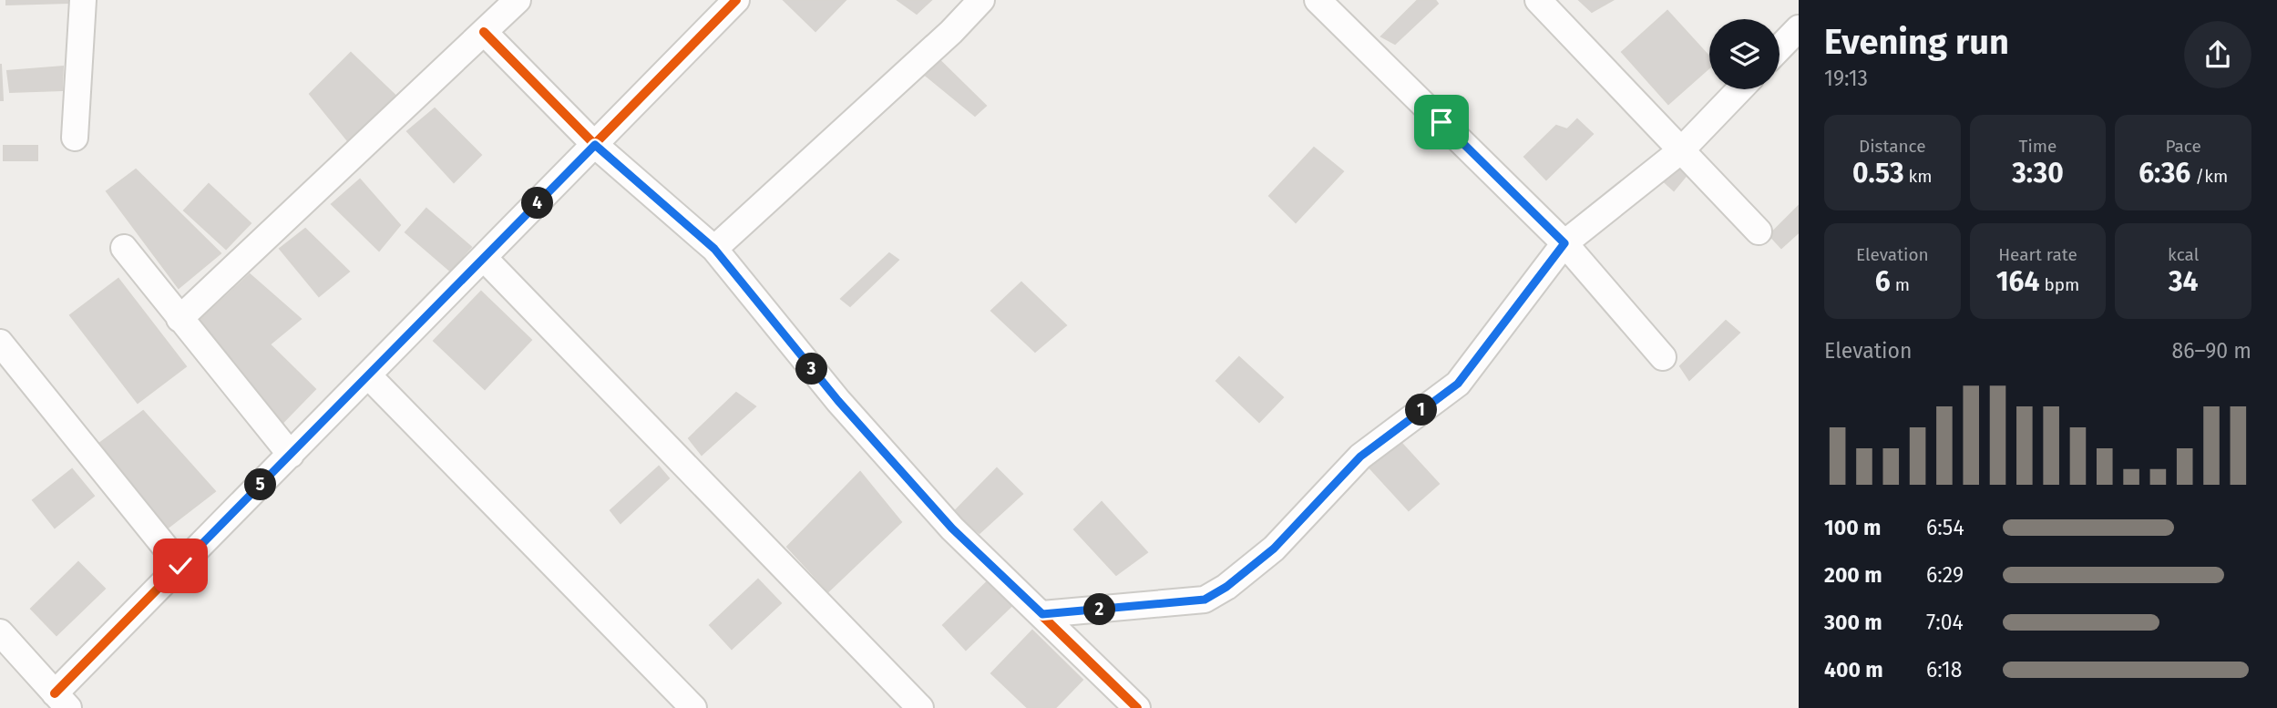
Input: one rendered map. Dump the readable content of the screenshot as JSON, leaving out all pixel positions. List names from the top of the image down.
{
  "page": {
    "heading": ["Evening run", "19:13"],
    "stats": [
      ["Distance", "0.53 km"],
      ["Time", "3:30"],
      ["Pace", "6:36 /km"],
      ["Elevation", "6 m"],
      ["Heart rate", "164 bpm"],
      ["kcal", "34"]
    ],
    "pins": [
      "4",
      "3",
      "1",
      "5",
      "2"
    ],
    "chart": ["Elevation", "86–90 m"],
    "list": [
      {
        "name": "100 m",
        "note": "6:54"
      },
      {
        "name": "200 m",
        "note": "6:29"
      },
      {
        "name": "300 m",
        "note": "7:04"
      },
      {
        "name": "400 m",
        "note": "6:18"
      }
    ]
  }
}
